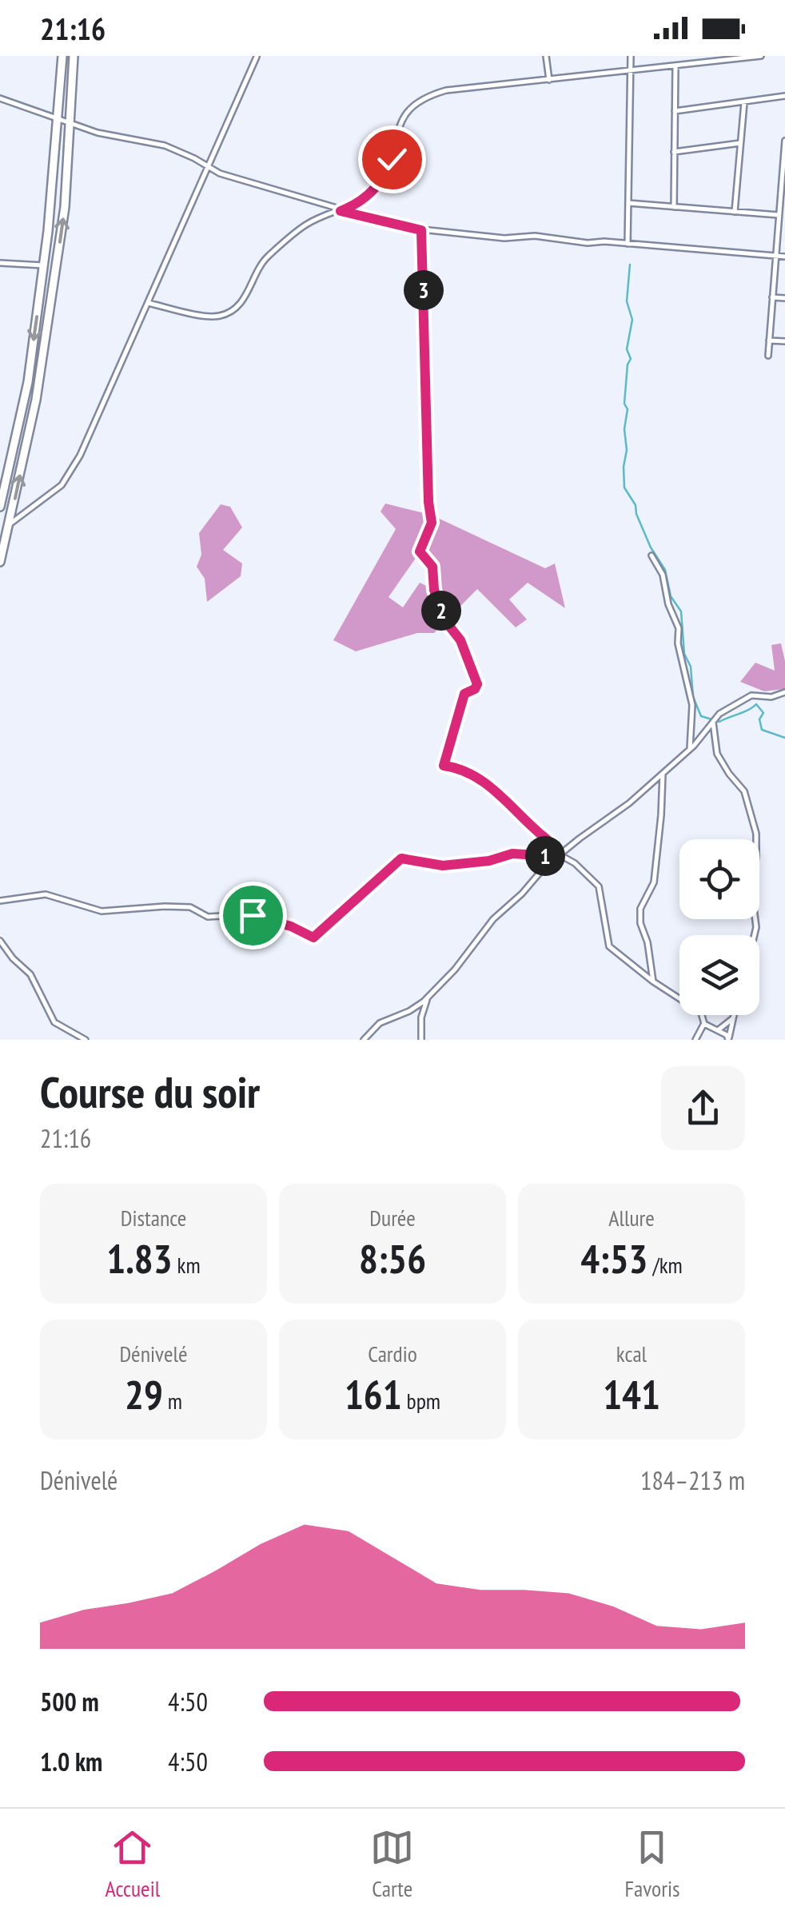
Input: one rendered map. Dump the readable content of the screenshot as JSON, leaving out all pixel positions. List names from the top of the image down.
{
  "page": {
    "status": "21:16",
    "pins": ["3", "2", "1"],
    "heading": ["Course du soir", "21:16"],
    "stats": [
      ["Distance", "1.83 km"],
      ["Durée", "8:56"],
      ["Allure", "4:53 /km"],
      ["Dénivelé", "29 m"],
      ["Cardio", "161 bpm"],
      ["kcal", "141"]
    ],
    "chart": ["Dénivelé", "184–213 m"],
    "list": [
      {
        "name": "500 m",
        "note": "4:50"
      },
      {
        "name": "1.0 km",
        "note": "4:50"
      }
    ],
    "tabs": ["Accueil", "Carte", "Favoris"]
  }
}
